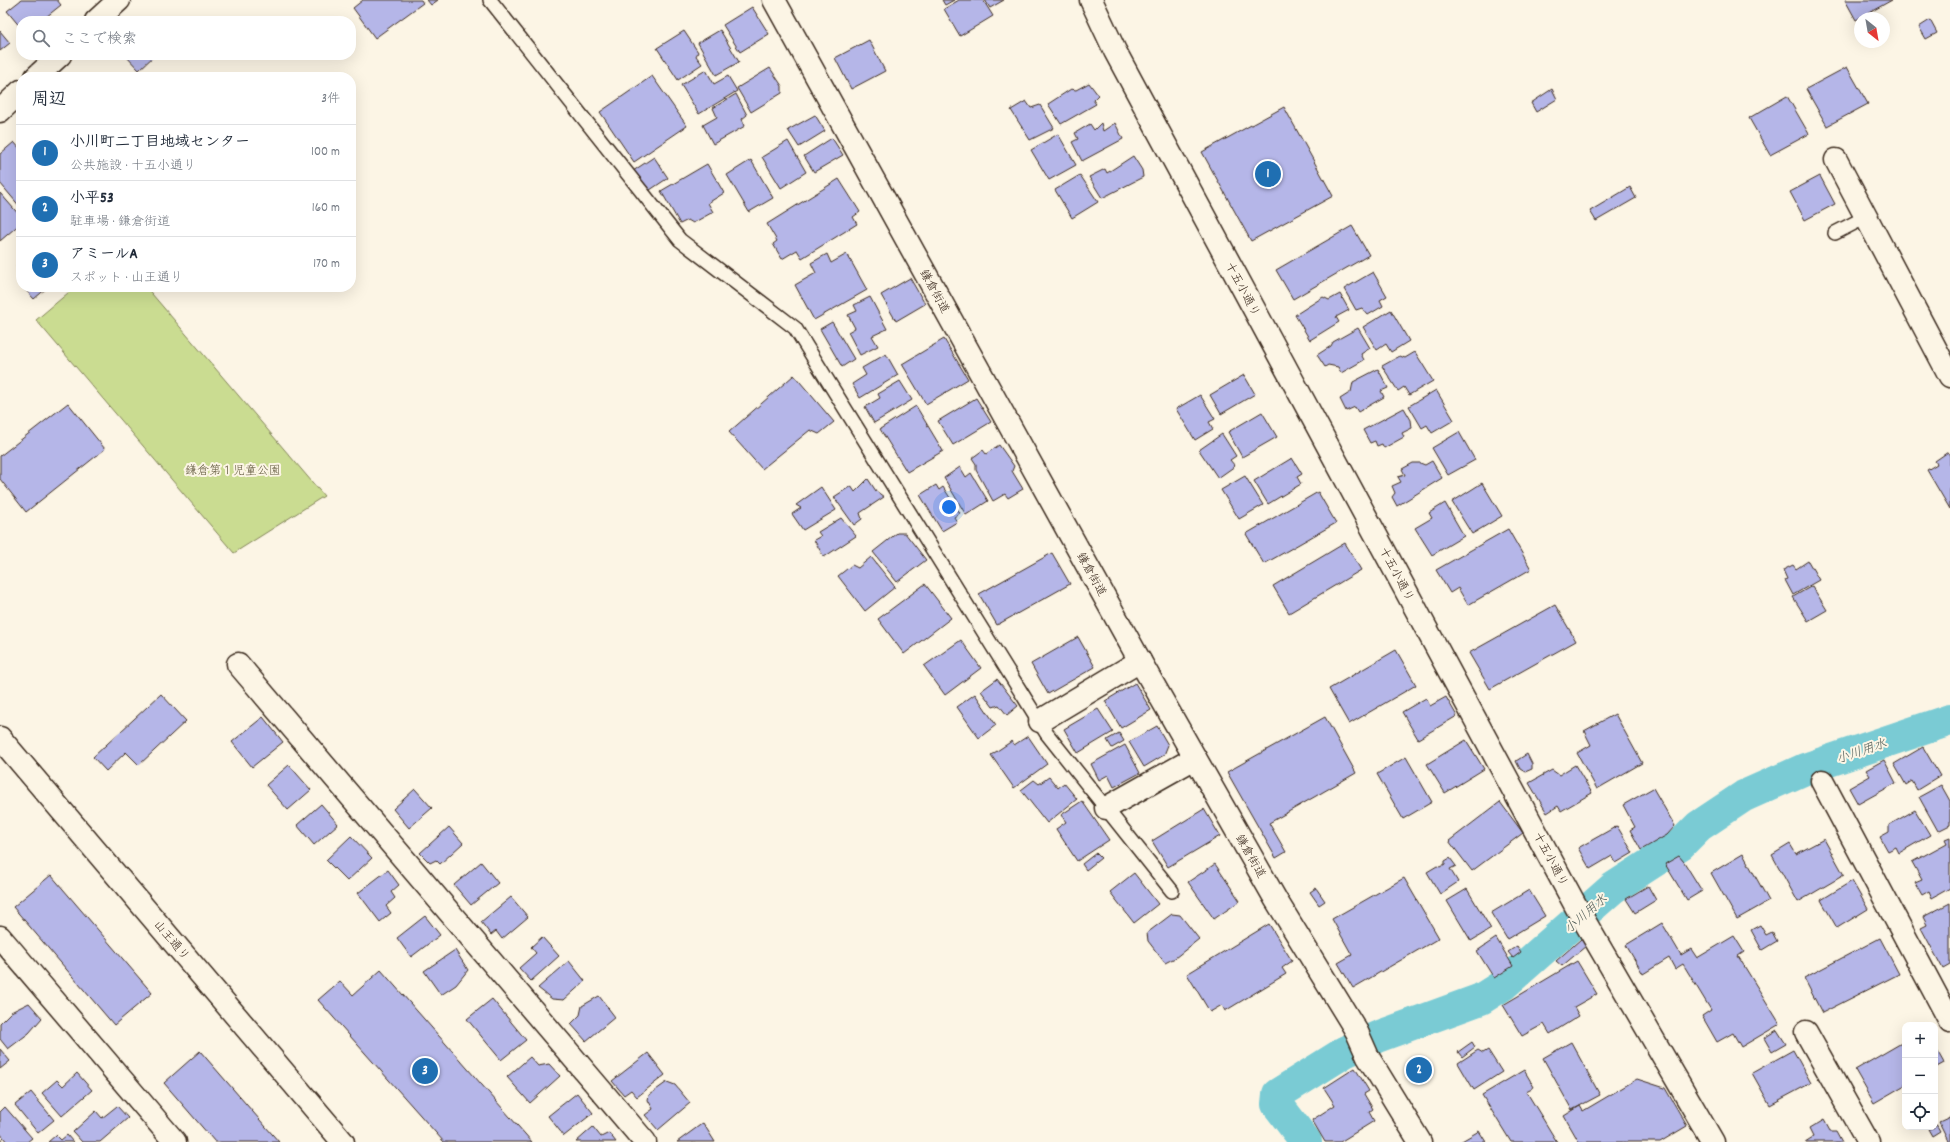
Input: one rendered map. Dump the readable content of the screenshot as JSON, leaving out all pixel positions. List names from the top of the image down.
{
  "streets": {
    "street": ["十五小通り", "鎌倉街道", "山王通り"]
  },
  "water": ["小川用水"],
  "parks": ["鎌倉第１児童公園"],
  "north": "bottom right",
  "page": {
    "search": "ここで検索",
    "heading": ["周辺", "3件"],
    "list": [
      {
        "mark": "1",
        "name": "小川町二丁目地域センター",
        "note": "公共施設 · 十五小通り",
        "value": "100 m"
      },
      {
        "mark": "2",
        "name": "小平53",
        "note": "駐車場 · 鎌倉街道",
        "value": "160 m"
      },
      {
        "mark": "3",
        "name": "アミールA",
        "note": "スポット · 山王通り",
        "value": "170 m"
      }
    ],
    "pins": ["1", "2", "3"],
    "map_buttons": ["+", "−"]
  }
}
